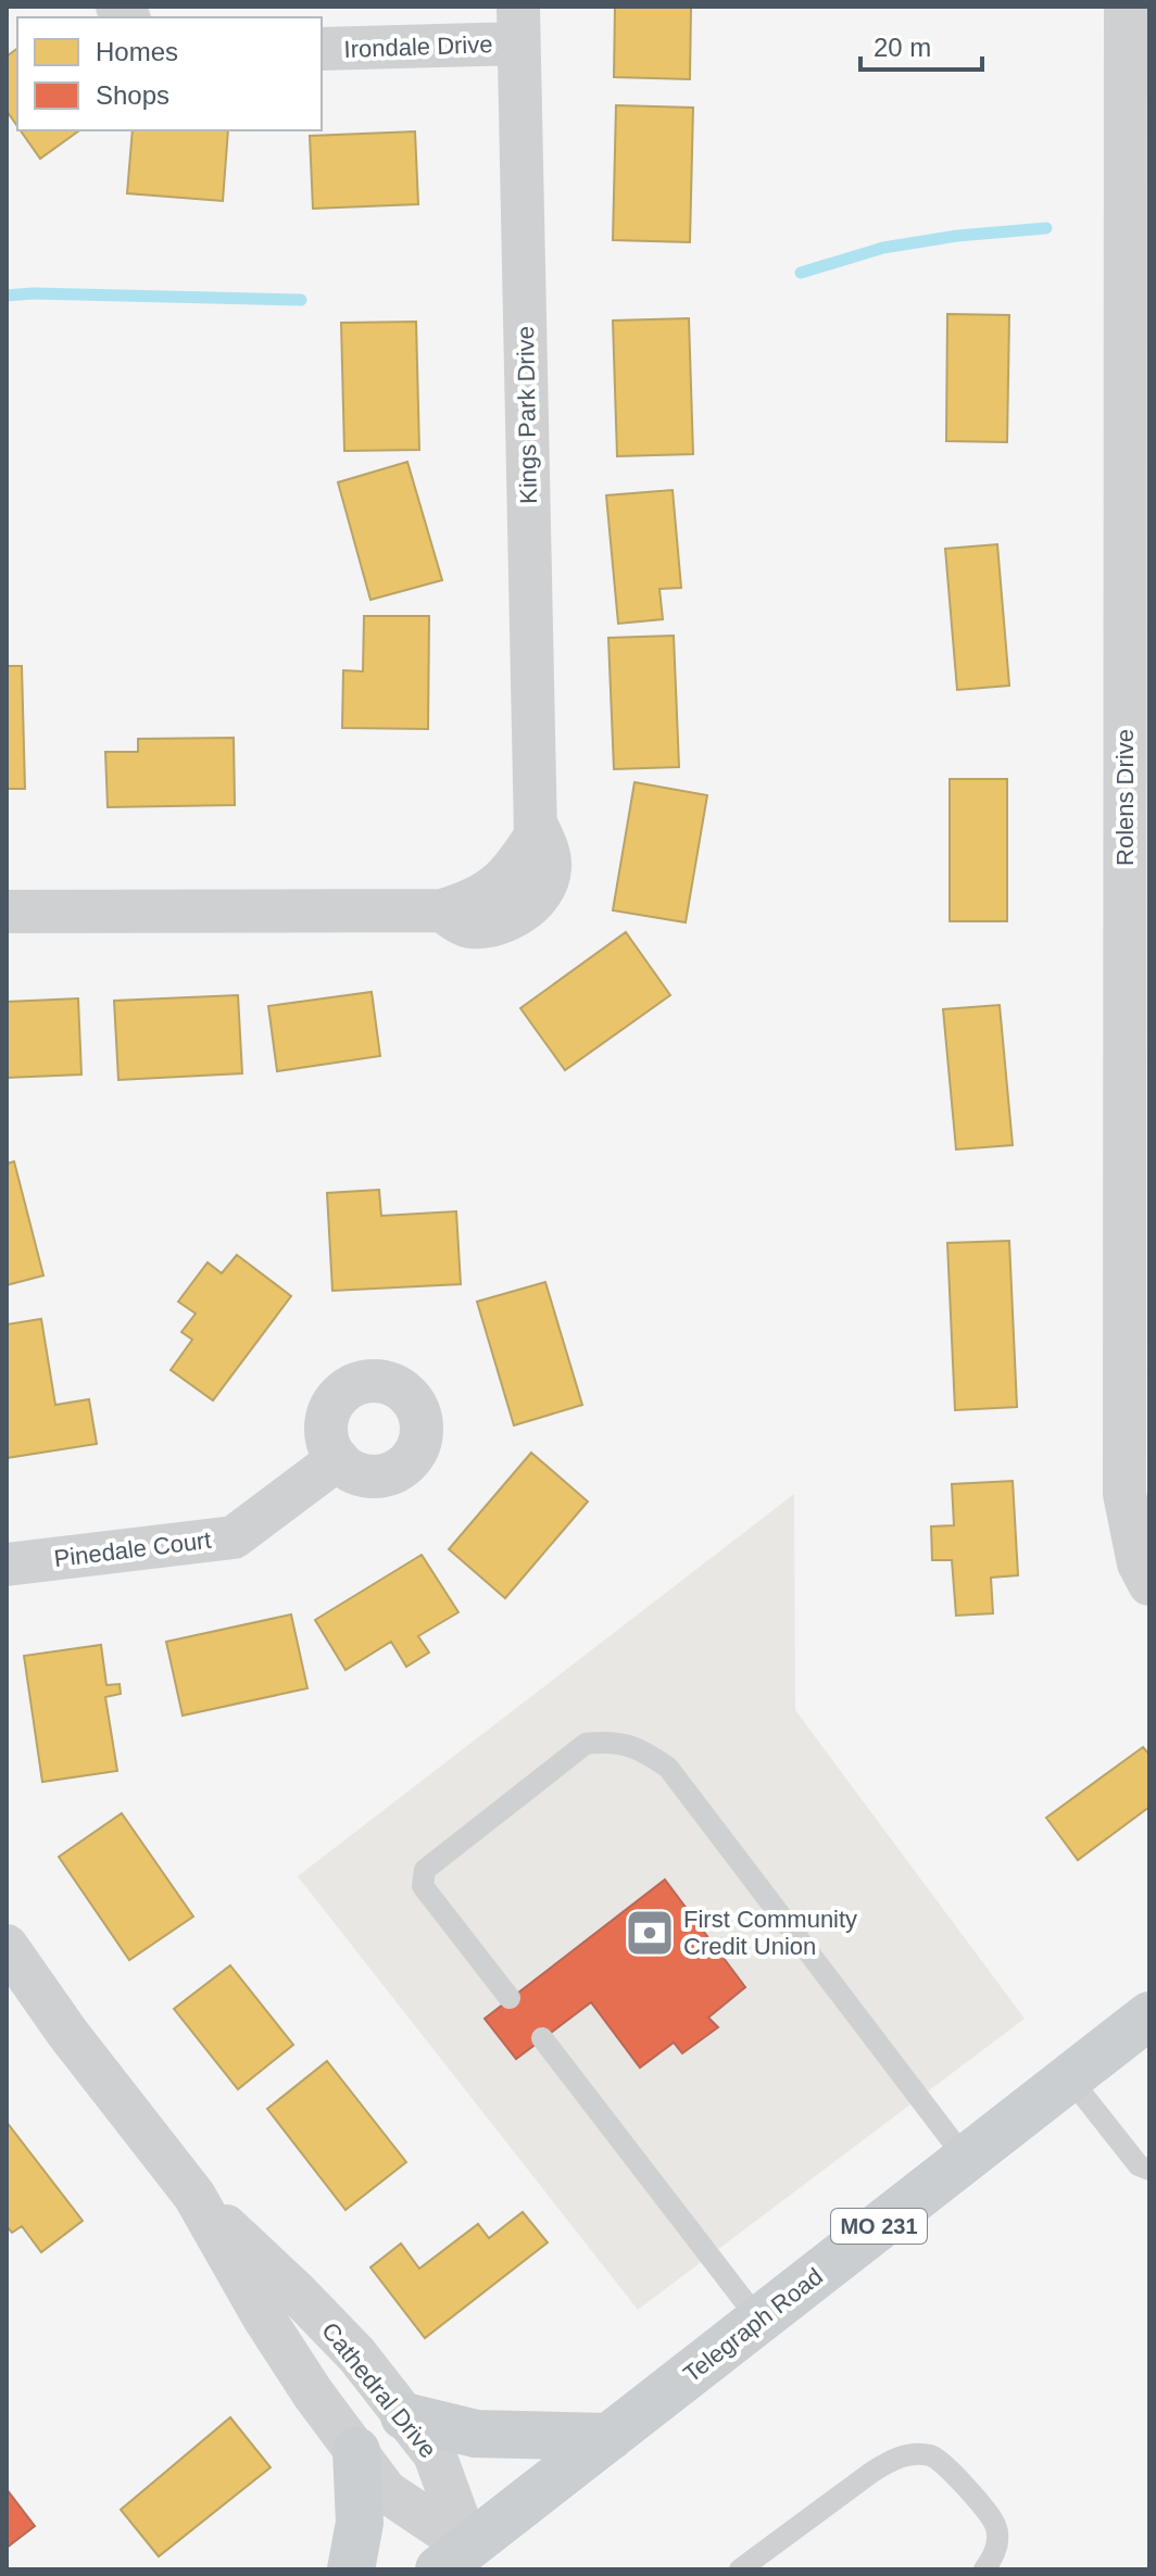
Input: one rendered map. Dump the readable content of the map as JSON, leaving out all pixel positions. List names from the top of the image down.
{
  "streets": {
    "main road": ["MO 231", "Telegraph Road"],
    "street": [
      "Irondale Drive",
      "Kings Park Drive",
      "Rolens Drive",
      "Pinedale Court",
      "Cathedral Drive"
    ]
  },
  "crossings": [
    ["Irondale Drive", "Kings Park Drive"],
    ["Telegraph Road", "Cathedral Drive"]
  ],
  "places": {
    "bank": ["First Community Credit Union"]
  },
  "legend": ["Homes", "Shops"],
  "scale_bar": "20 m"
}
